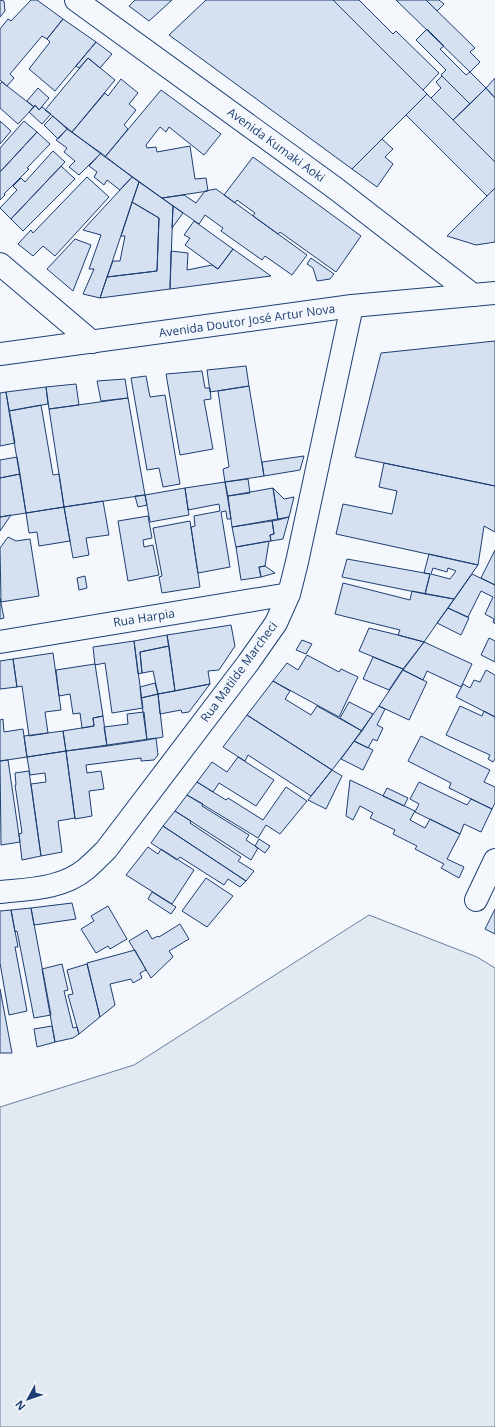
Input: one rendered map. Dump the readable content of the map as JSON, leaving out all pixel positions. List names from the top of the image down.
{
  "streets": {
    "street": [
      "Avenida Kumaki Aoki",
      "Avenida Doutor José Artur Nova",
      "Rua Harpia",
      "Rua Matilde Marcheci"
    ]
  },
  "crossings": [
    ["Avenida Kumaki Aoki", "Avenida Doutor José Artur Nova"],
    ["Avenida Doutor José Artur Nova", "Rua Matilde Marcheci"],
    ["Rua Harpia", "Rua Matilde Marcheci"]
  ],
  "north": "bottom left"
}
